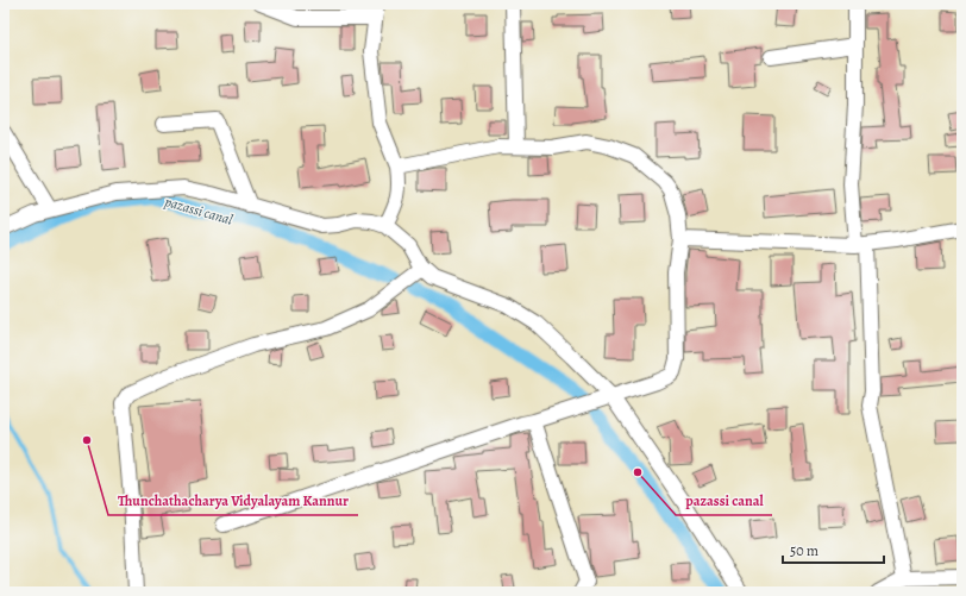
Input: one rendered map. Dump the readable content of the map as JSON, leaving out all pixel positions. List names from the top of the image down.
{
  "water": ["pazassi canal"],
  "places": ["Thunchathacharya Vidyalayam Kannur", "pazassi canal"],
  "scale_bar": "50 m"
}
